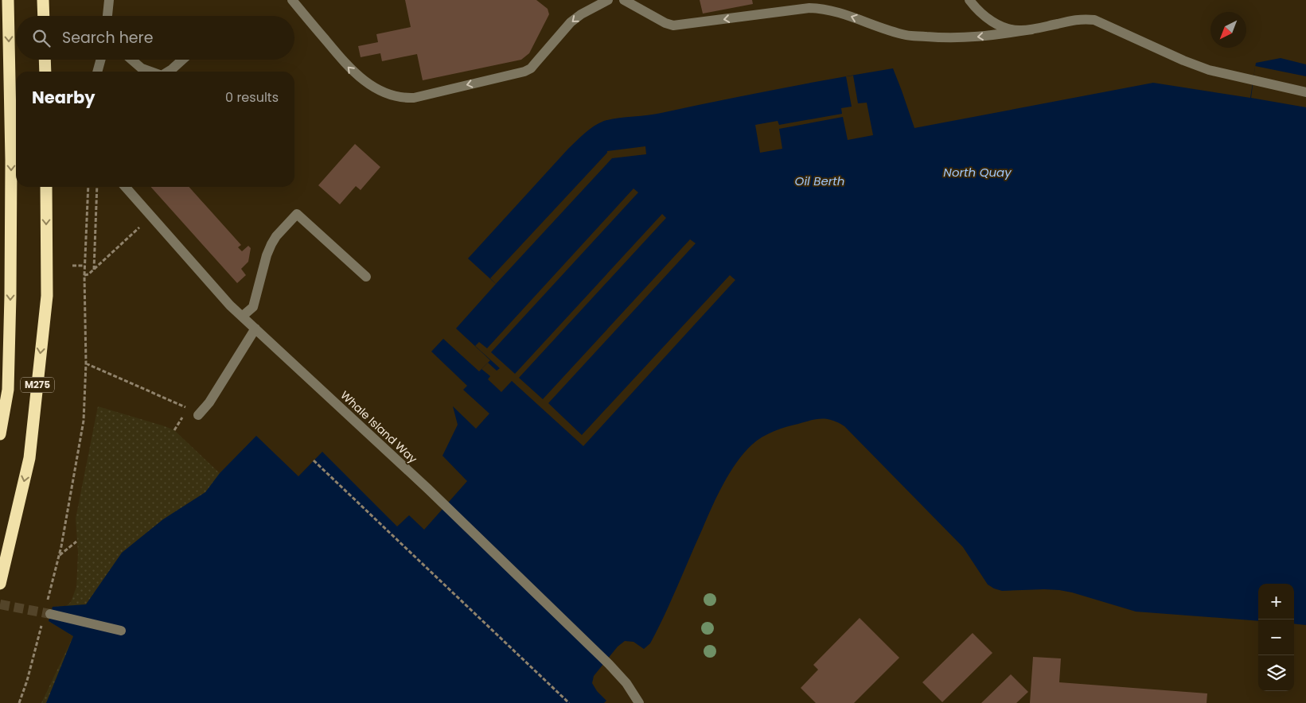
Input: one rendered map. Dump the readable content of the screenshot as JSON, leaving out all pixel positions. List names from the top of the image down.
{
  "streets": {
    "highway": ["M275"],
    "street": ["Whale Island Way"]
  },
  "water": ["North Quay", "Oil Berth"],
  "north": "bottom left",
  "page": {
    "search": "Search here",
    "heading": ["Nearby", "0 results"],
    "map_buttons": ["+", "−"]
  }
}
